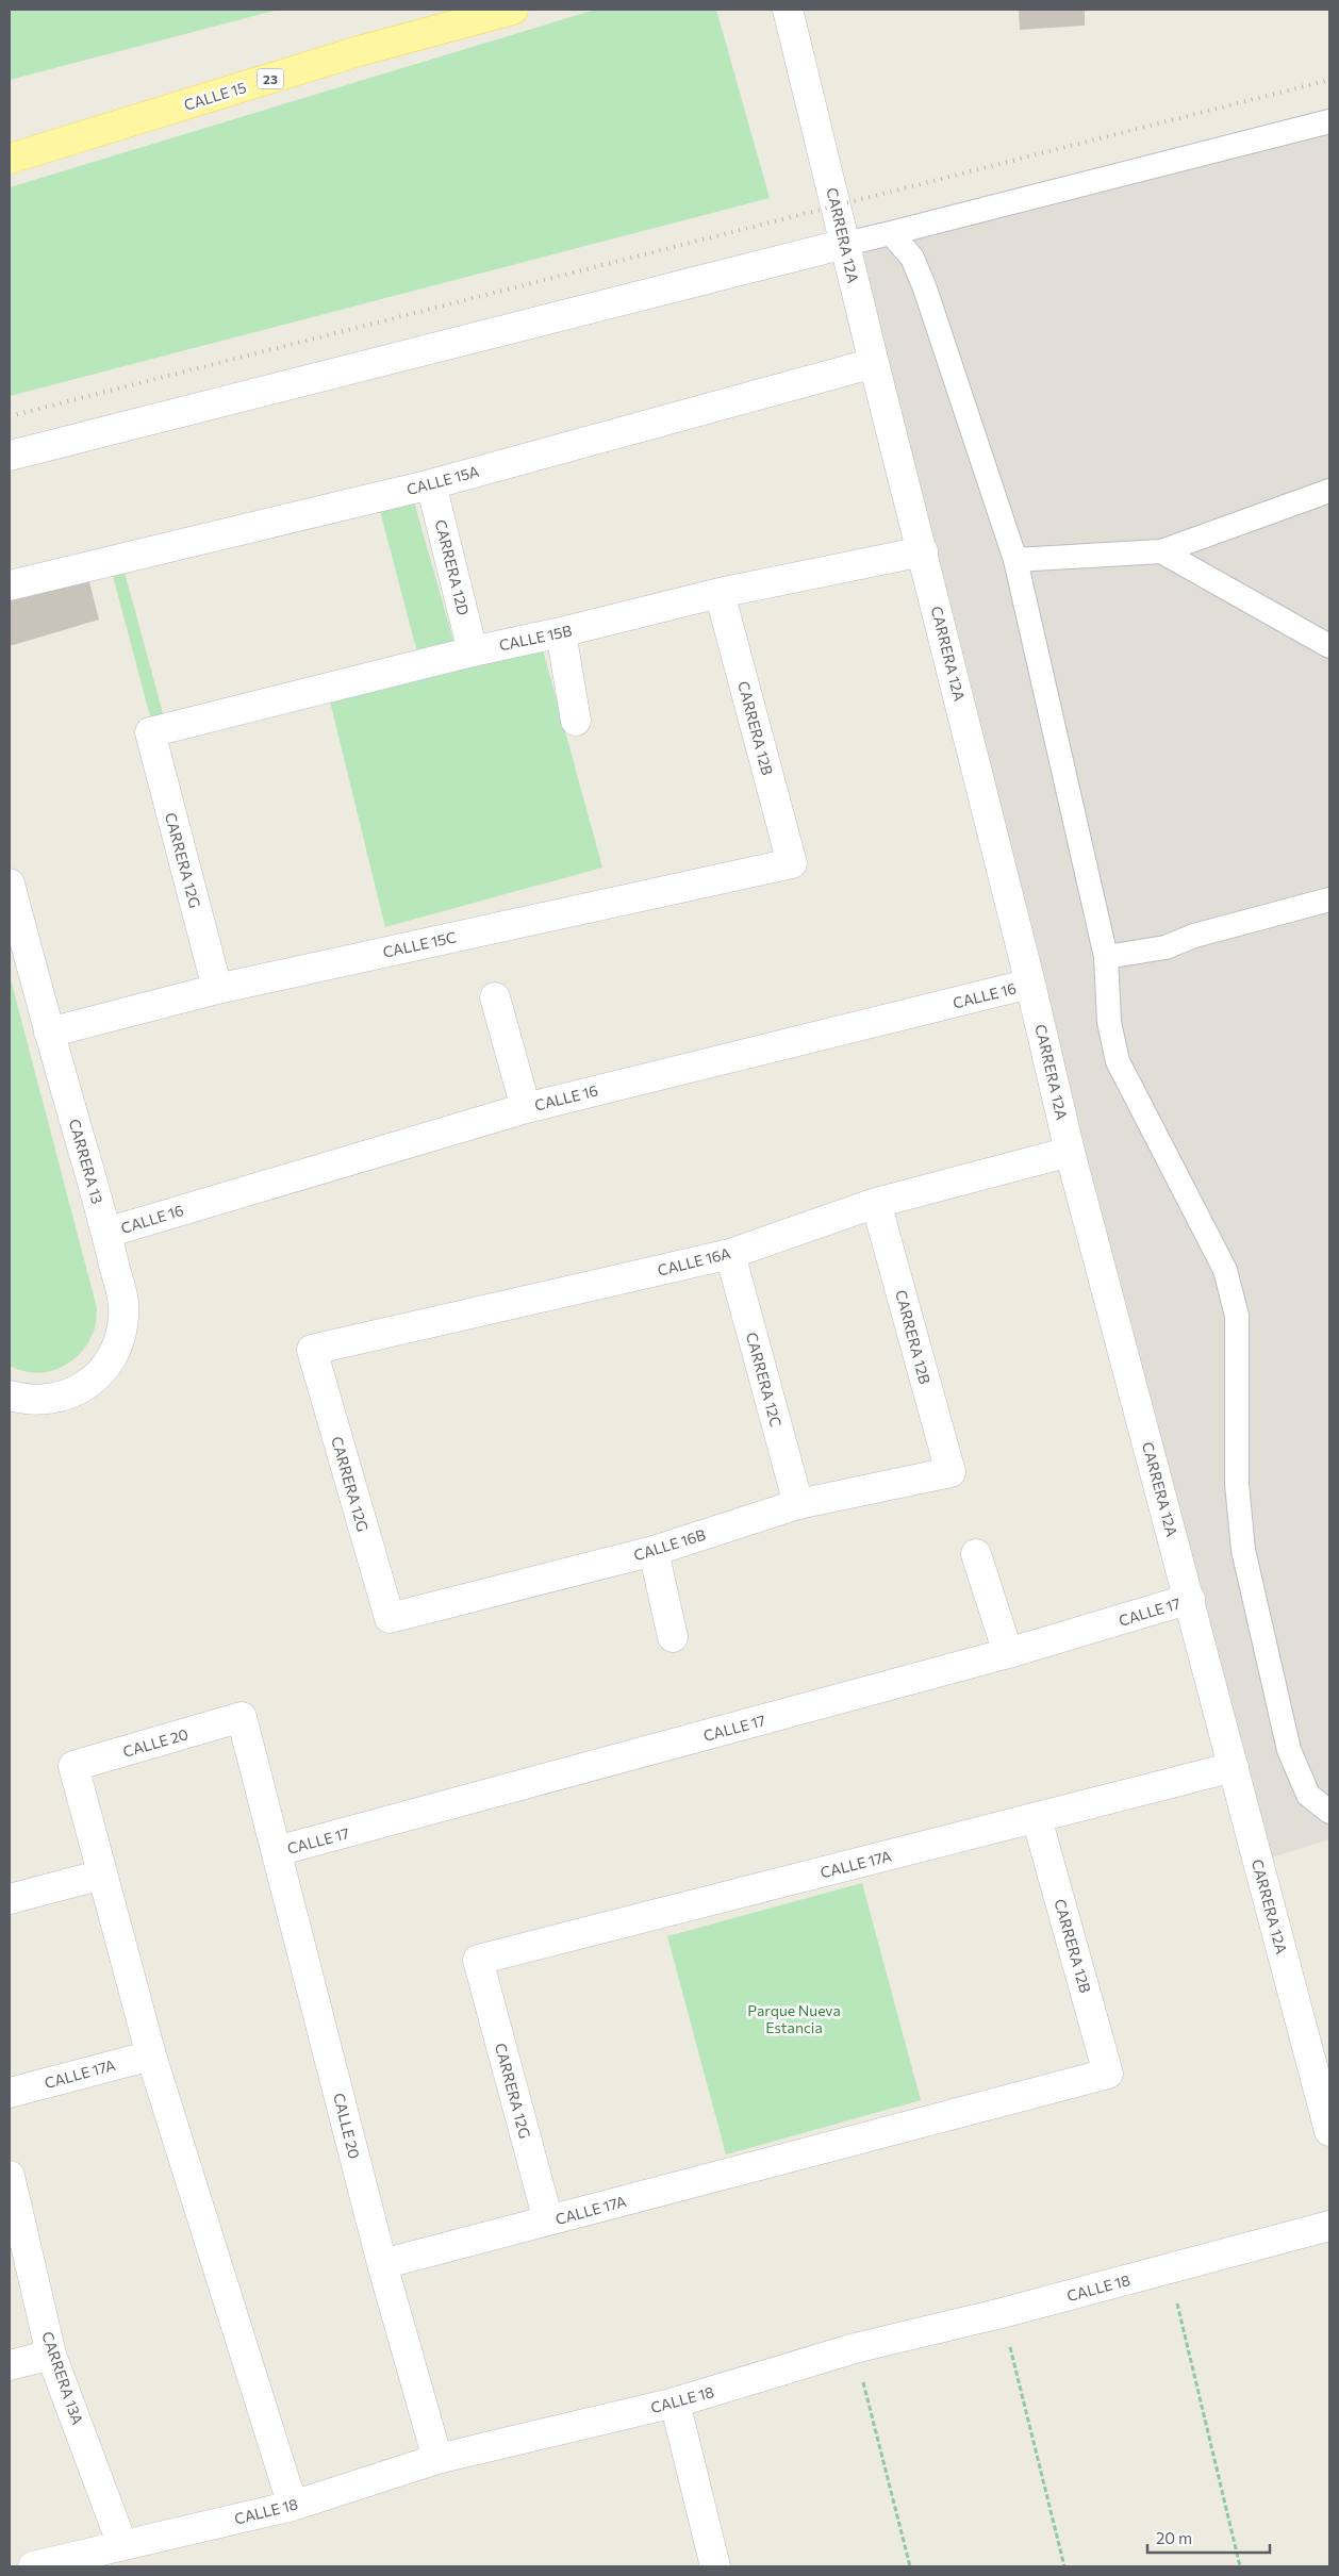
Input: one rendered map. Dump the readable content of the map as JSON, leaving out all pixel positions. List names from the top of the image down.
{
  "streets": {
    "main road": ["23", "CALLE 15"],
    "street": [
      "CARRERA 12A",
      "CALLE 15A",
      "CARRERA 12D",
      "CALLE 15B",
      "CARRERA 12B",
      "CARRERA 12G",
      "CALLE 15C",
      "CALLE 16",
      "CARRERA 13",
      "CALLE 16A",
      "CARRERA 12C",
      "CALLE 16B",
      "CALLE 17",
      "CALLE 20",
      "CALLE 17A",
      "CALLE 18",
      "CARRERA 13A"
    ]
  },
  "crossings": [
    ["CARRERA 12A", "CALLE 15A"],
    ["CARRERA 12A", "CALLE 15B"],
    ["CARRERA 12A", "CALLE 16"],
    ["CARRERA 12A", "CALLE 16A"],
    ["CARRERA 12A", "CALLE 17"],
    ["CARRERA 12A", "CALLE 17A"],
    ["CALLE 15A", "CARRERA 12D"],
    ["CARRERA 12D", "CALLE 15B"],
    ["CALLE 15B", "CARRERA 12B"],
    ["CALLE 15B", "CARRERA 12G"],
    ["CARRERA 12B", "CALLE 15C"],
    ["CARRERA 12B", "CALLE 16A"],
    ["CARRERA 12B", "CALLE 16B"],
    ["CARRERA 12B", "CALLE 17A"],
    ["CARRERA 12G", "CALLE 15C"],
    ["CARRERA 12G", "CALLE 16A"],
    ["CARRERA 12G", "CALLE 16B"],
    ["CARRERA 12G", "CALLE 17A"],
    ["CALLE 15C", "CARRERA 13"],
    ["CALLE 16", "CARRERA 13"],
    ["CALLE 16A", "CARRERA 12C"],
    ["CARRERA 12C", "CALLE 16B"],
    ["CALLE 17", "CALLE 20"],
    ["CALLE 20", "CALLE 17A"],
    ["CALLE 20", "CALLE 18"],
    ["CALLE 18", "CARRERA 13A"]
  ],
  "parks": ["Parque Nueva Estancia"],
  "scale_bar": "20 m"
}
